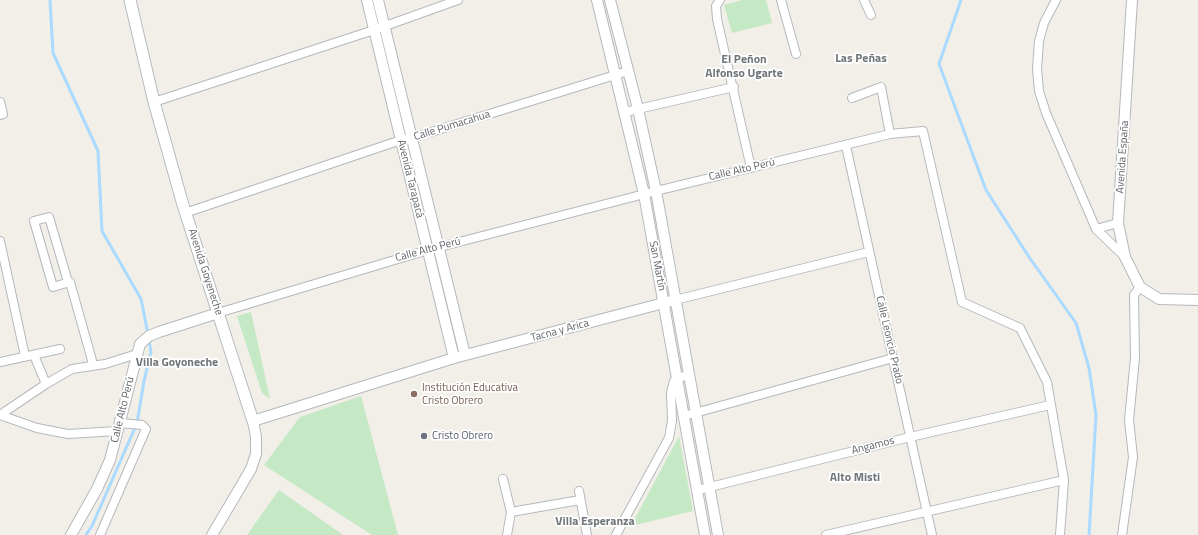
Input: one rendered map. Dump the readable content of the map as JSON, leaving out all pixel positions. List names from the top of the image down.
{
  "streets": {
    "main road": ["Avenida Goyeneche"],
    "street": [
      "Calle Pumacahua",
      "Avenida España",
      "Calle Alto Perú",
      "Avenida Tarapacá",
      "San Martín",
      "Tacna y Arica",
      "Calle Leoncio Prado",
      "Angamos"
    ]
  },
  "crossings": [
    ["Calle Pumacahua", "Avenida Tarapacá"],
    ["Calle Pumacahua", "San Martín"],
    ["Calle Pumacahua", "Avenida Goyeneche"],
    ["Calle Alto Perú", "Avenida Tarapacá"],
    ["Calle Alto Perú", "San Martín"],
    ["Calle Alto Perú", "Avenida Goyeneche"],
    ["Calle Alto Perú", "Calle Leoncio Prado"],
    ["Calle Alto Perú", "Angamos"],
    ["Avenida Tarapacá", "Tacna y Arica"],
    ["San Martín", "Tacna y Arica"],
    ["San Martín", "Angamos"],
    ["Avenida Goyeneche", "Tacna y Arica"],
    ["Tacna y Arica", "Calle Leoncio Prado"],
    ["Calle Leoncio Prado", "Angamos"]
  ],
  "districts": [
    "Las Peñas",
    "El Peñon Alfonso Ugarte",
    "Villa Goyoneche",
    "Alto Misti",
    "Villa Esperanza"
  ],
  "places": ["Institución Educativa Cristo Obrero", "Cristo Obrero"]
}
